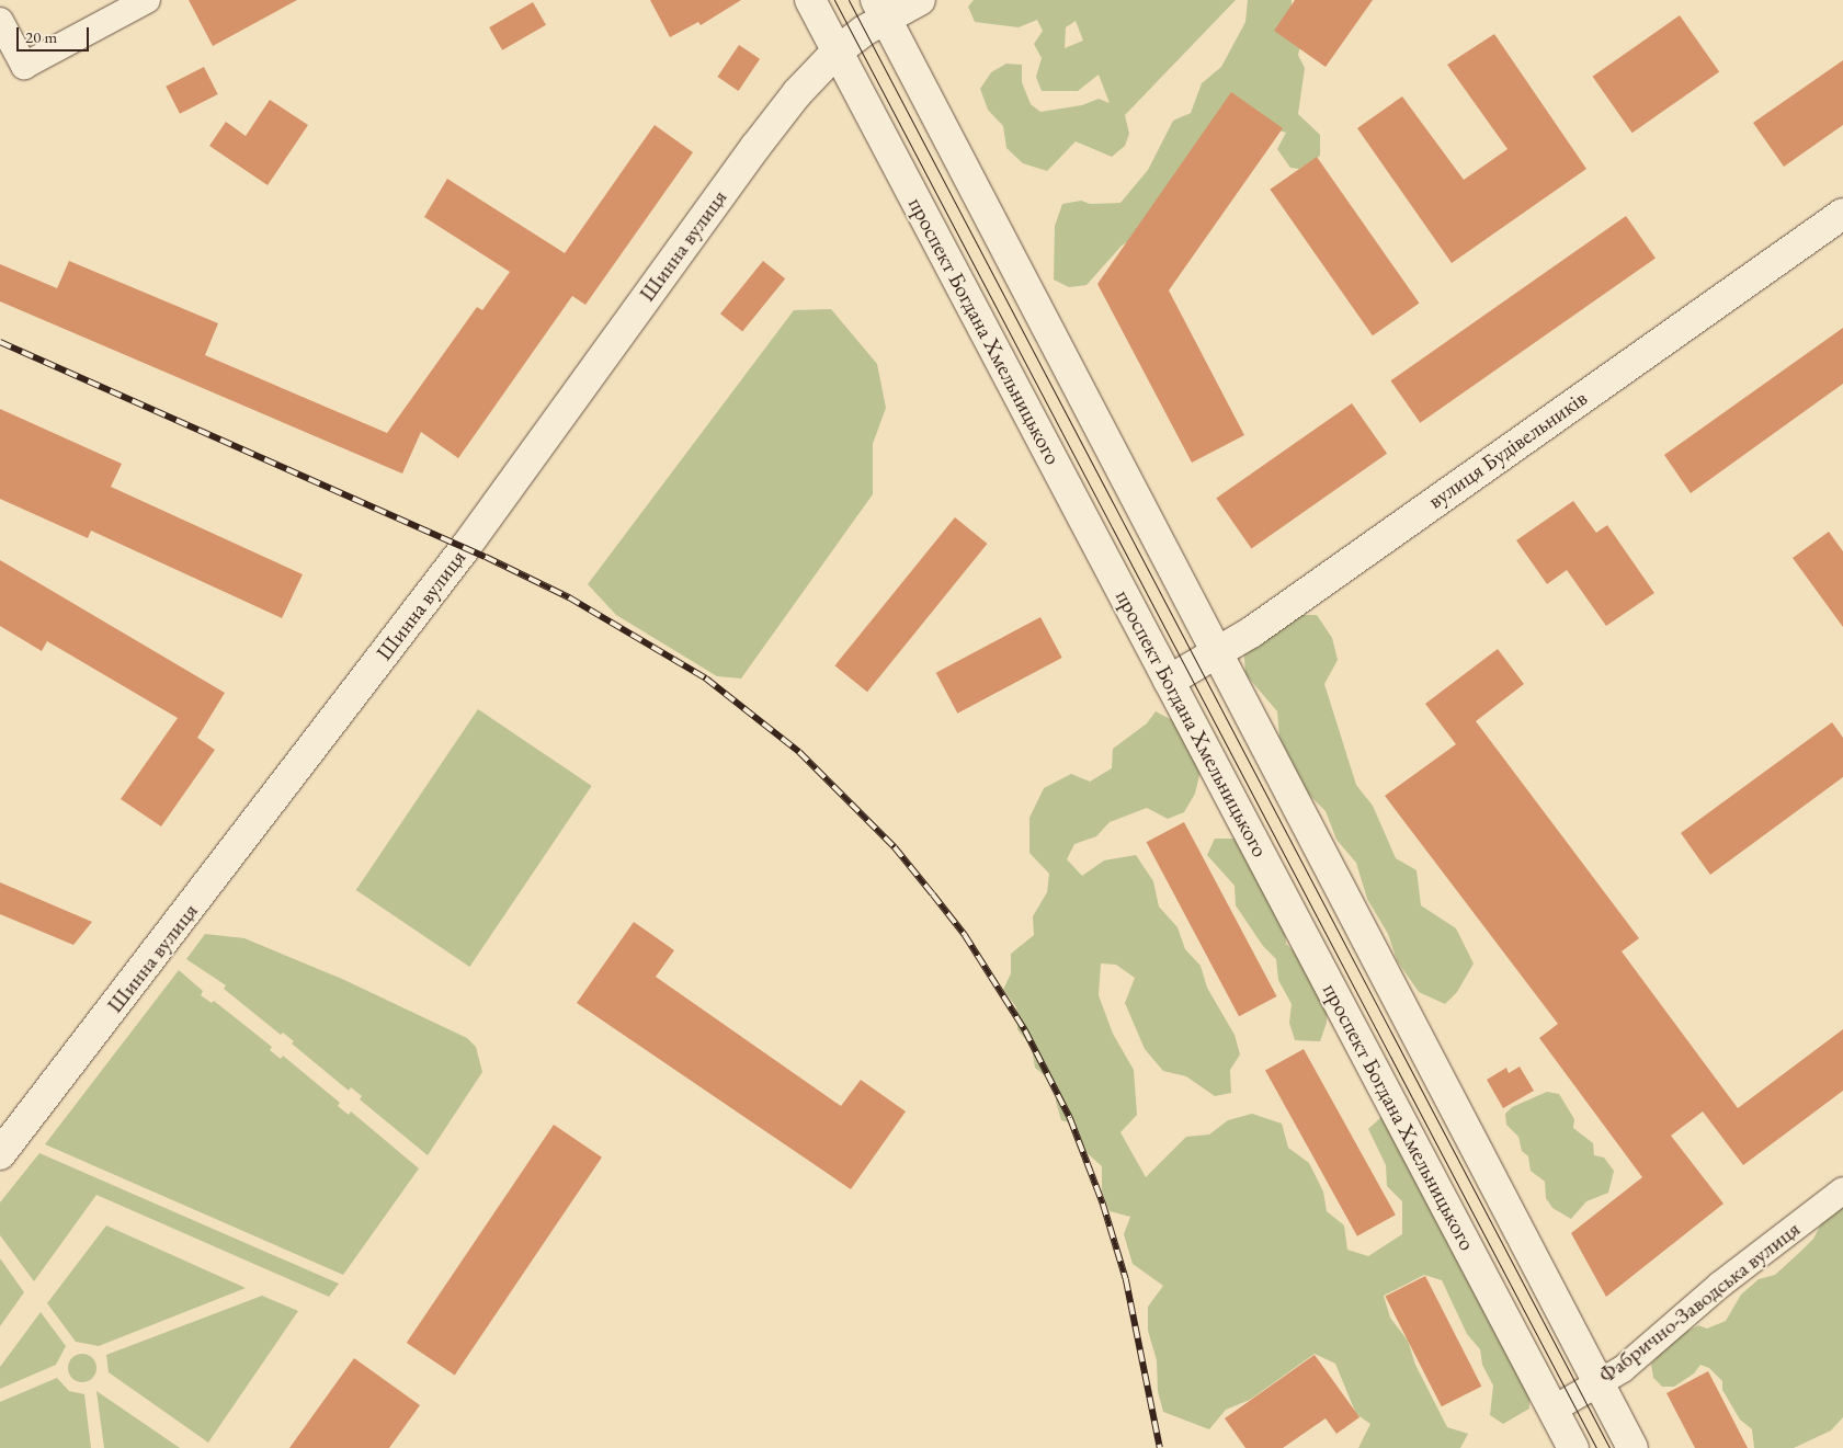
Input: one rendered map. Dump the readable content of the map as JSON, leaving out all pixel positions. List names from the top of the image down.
{
  "streets": {
    "main road": ["Шинна вулиця", "проспект Богдана Хмельницького", "вулиця Будівельників"],
    "street": ["Фабрично-Заводська вулиця"]
  },
  "crossings": [
    ["Шинна вулиця", "проспект Богдана Хмельницького"],
    ["проспект Богдана Хмельницького", "вулиця Будівельників"],
    ["проспект Богдана Хмельницького", "Фабрично-Заводська вулиця"]
  ],
  "scale_bar": "20 m"
}
